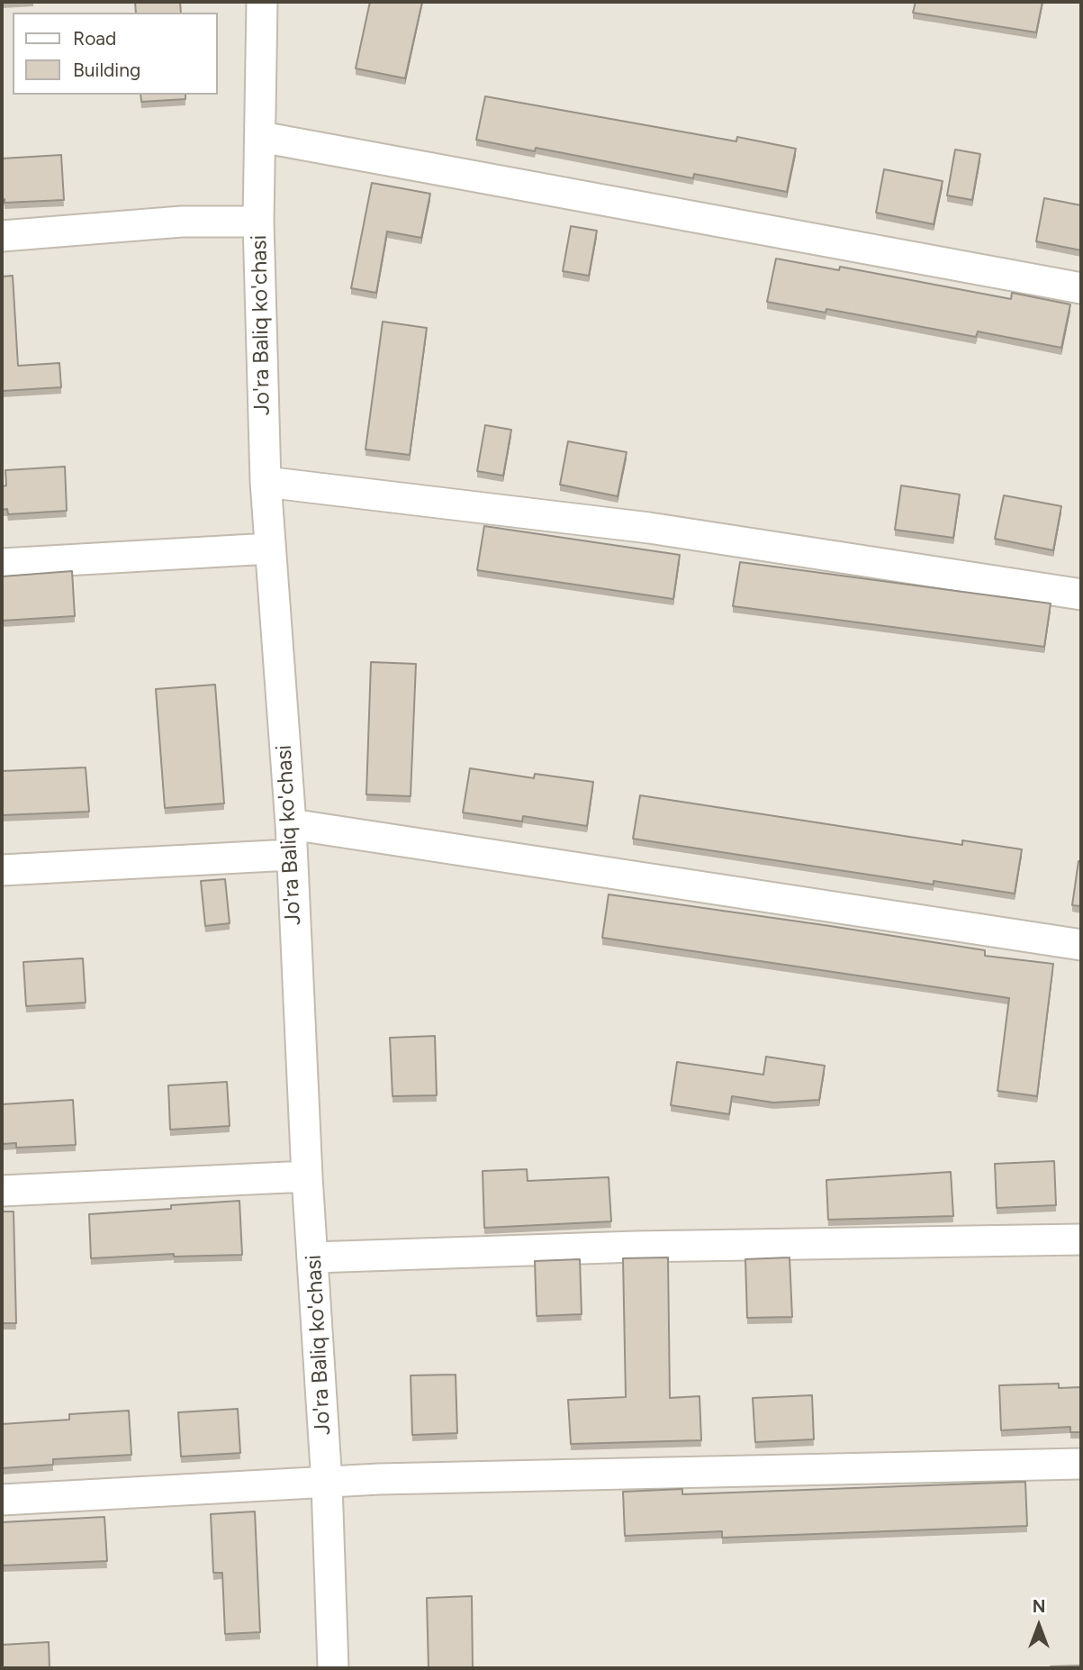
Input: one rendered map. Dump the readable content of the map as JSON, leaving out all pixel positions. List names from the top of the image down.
{
  "streets": {
    "street": ["Jo'ra Baliq ko'chasi"]
  },
  "legend": ["Road", "Building"],
  "north": "top"
}
